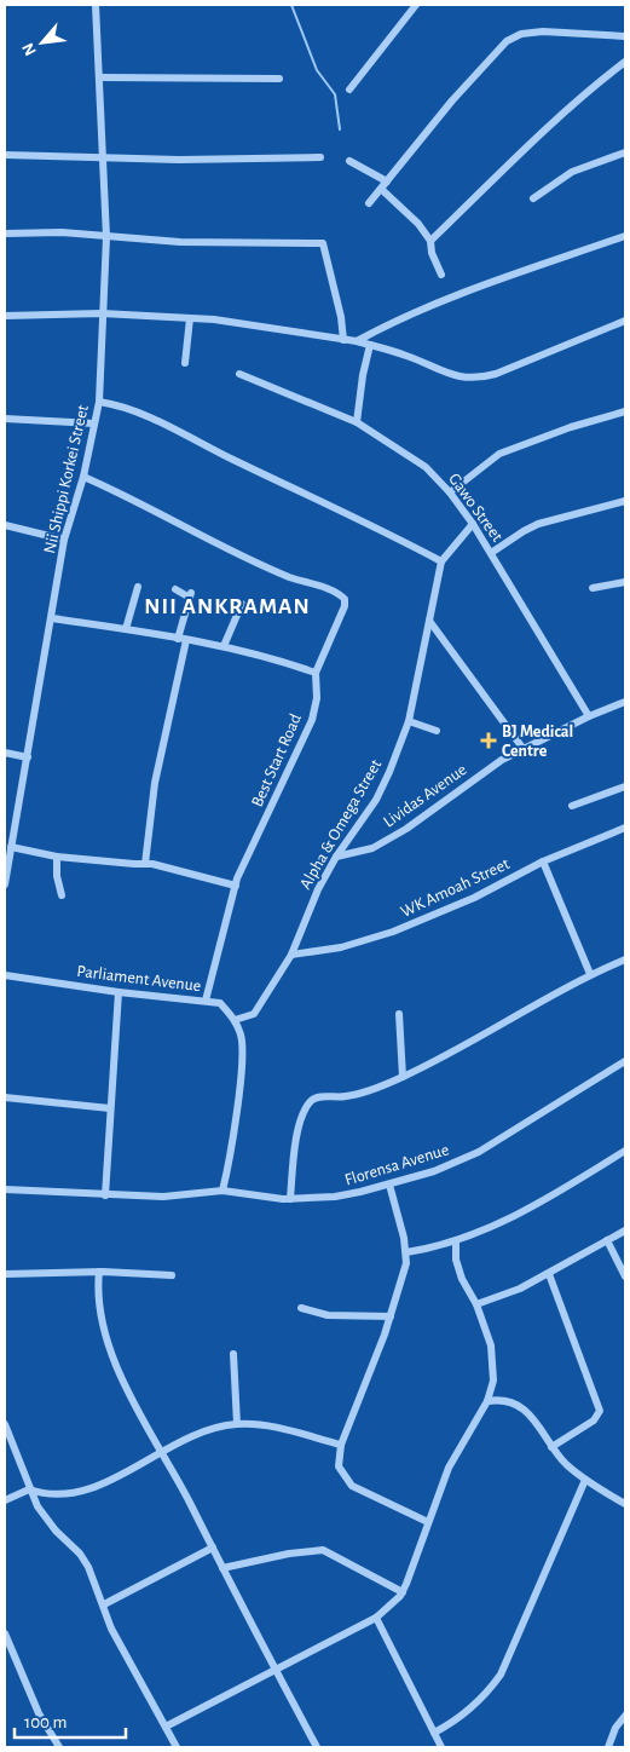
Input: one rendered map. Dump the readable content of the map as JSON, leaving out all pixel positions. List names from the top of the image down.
{
  "streets": {
    "street": [
      "Nii Shippi Korkei Street",
      "Gawo Street",
      "Best Start Road",
      "Lividas Avenue",
      "Alpha & Omega Street",
      "WK Amoah Street",
      "Parliament Avenue",
      "Florensa Avenue"
    ]
  },
  "crossings": [
    ["Nii Shippi Korkei Street", "Best Start Road"],
    ["Gawo Street", "Lividas Avenue"],
    ["Best Start Road", "Parliament Avenue"],
    ["Lividas Avenue", "Alpha & Omega Street"],
    ["Alpha & Omega Street", "WK Amoah Street"],
    ["Alpha & Omega Street", "Parliament Avenue"]
  ],
  "districts": ["NII ANKRAMAN"],
  "places": {
    "health": ["BJ Medical Centre"]
  },
  "scale_bar": "100 m",
  "north": "bottom left"
}
